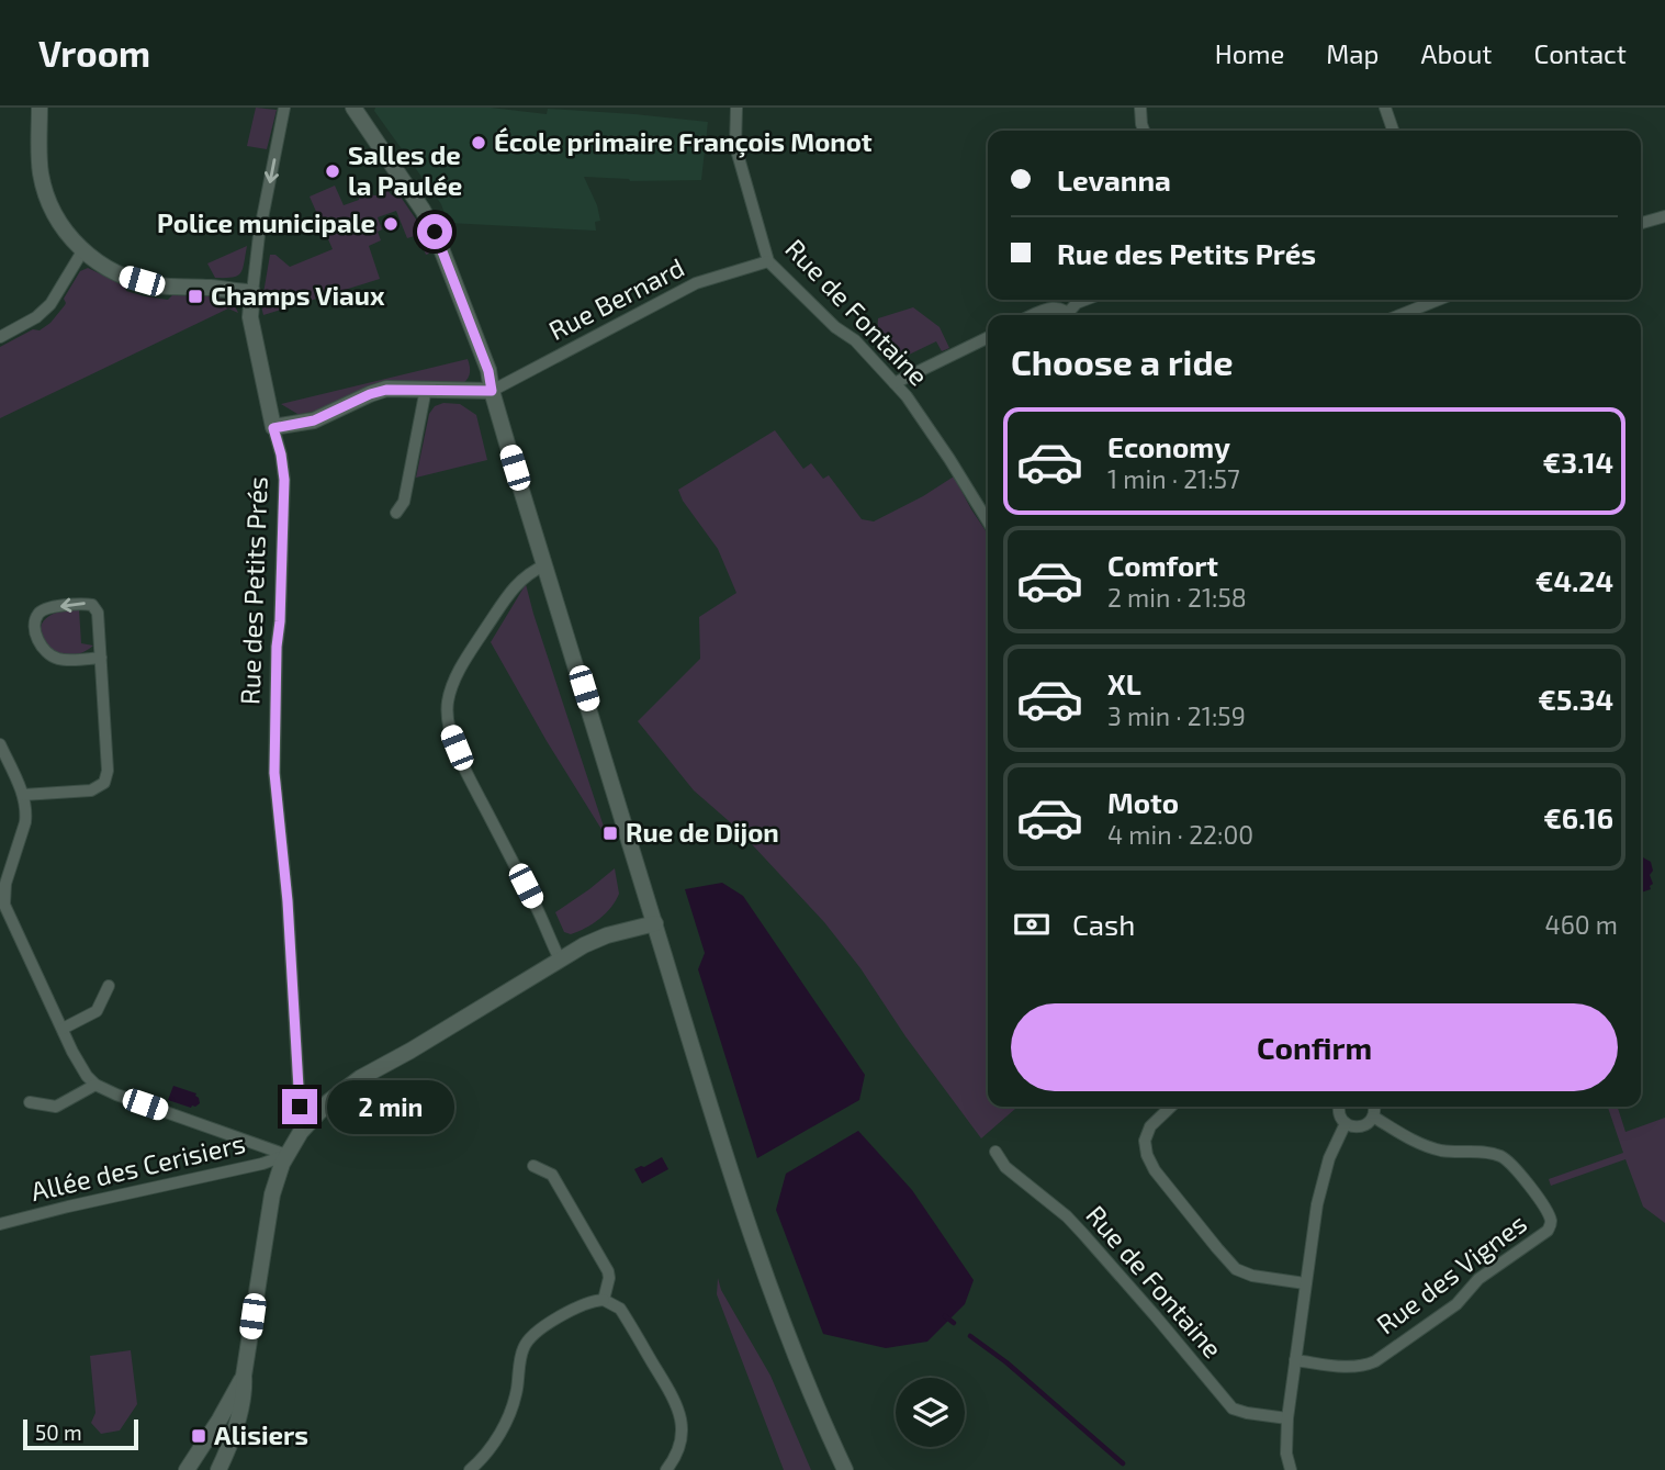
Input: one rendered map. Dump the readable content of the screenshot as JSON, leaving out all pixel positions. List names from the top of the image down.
{
  "streets": {
    "street": [
      "Rue Bernard",
      "Rue de Fontaine",
      "Rue des Petits Prés",
      "Allée des Cerisiers",
      "Rue des Vignes"
    ]
  },
  "crossings": [
    ["Rue Bernard", "Rue de Fontaine"]
  ],
  "places": {
    "other": ["École primaire François Monot", "Salles de la Paulée", "Police municipale"],
    "transit": ["Champs Viaux", "Rue de Dijon", "Alisiers"]
  },
  "scale_bar": "50 m",
  "page": {
    "header": "Vroom",
    "nav": [
      "Home",
      "Map",
      "About",
      "Contact"
    ],
    "banner": ["Levanna", "Rue des Petits Prés"],
    "heading": "Choose a ride",
    "list": [
      {
        "name": "Economy",
        "note": "1 min · 21:57",
        "value": "€3.14"
      },
      {
        "name": "Comfort",
        "note": "2 min · 21:58",
        "value": "€4.24"
      },
      {
        "name": "XL",
        "note": "3 min · 21:59",
        "value": "€5.34"
      },
      {
        "name": "Moto",
        "note": "4 min · 22:00",
        "value": "€6.16"
      }
    ],
    "pay": ["Cash", "460 m"],
    "buttons": "Confirm",
    "bubble": "2 min",
    "scale": "50 m"
  }
}
